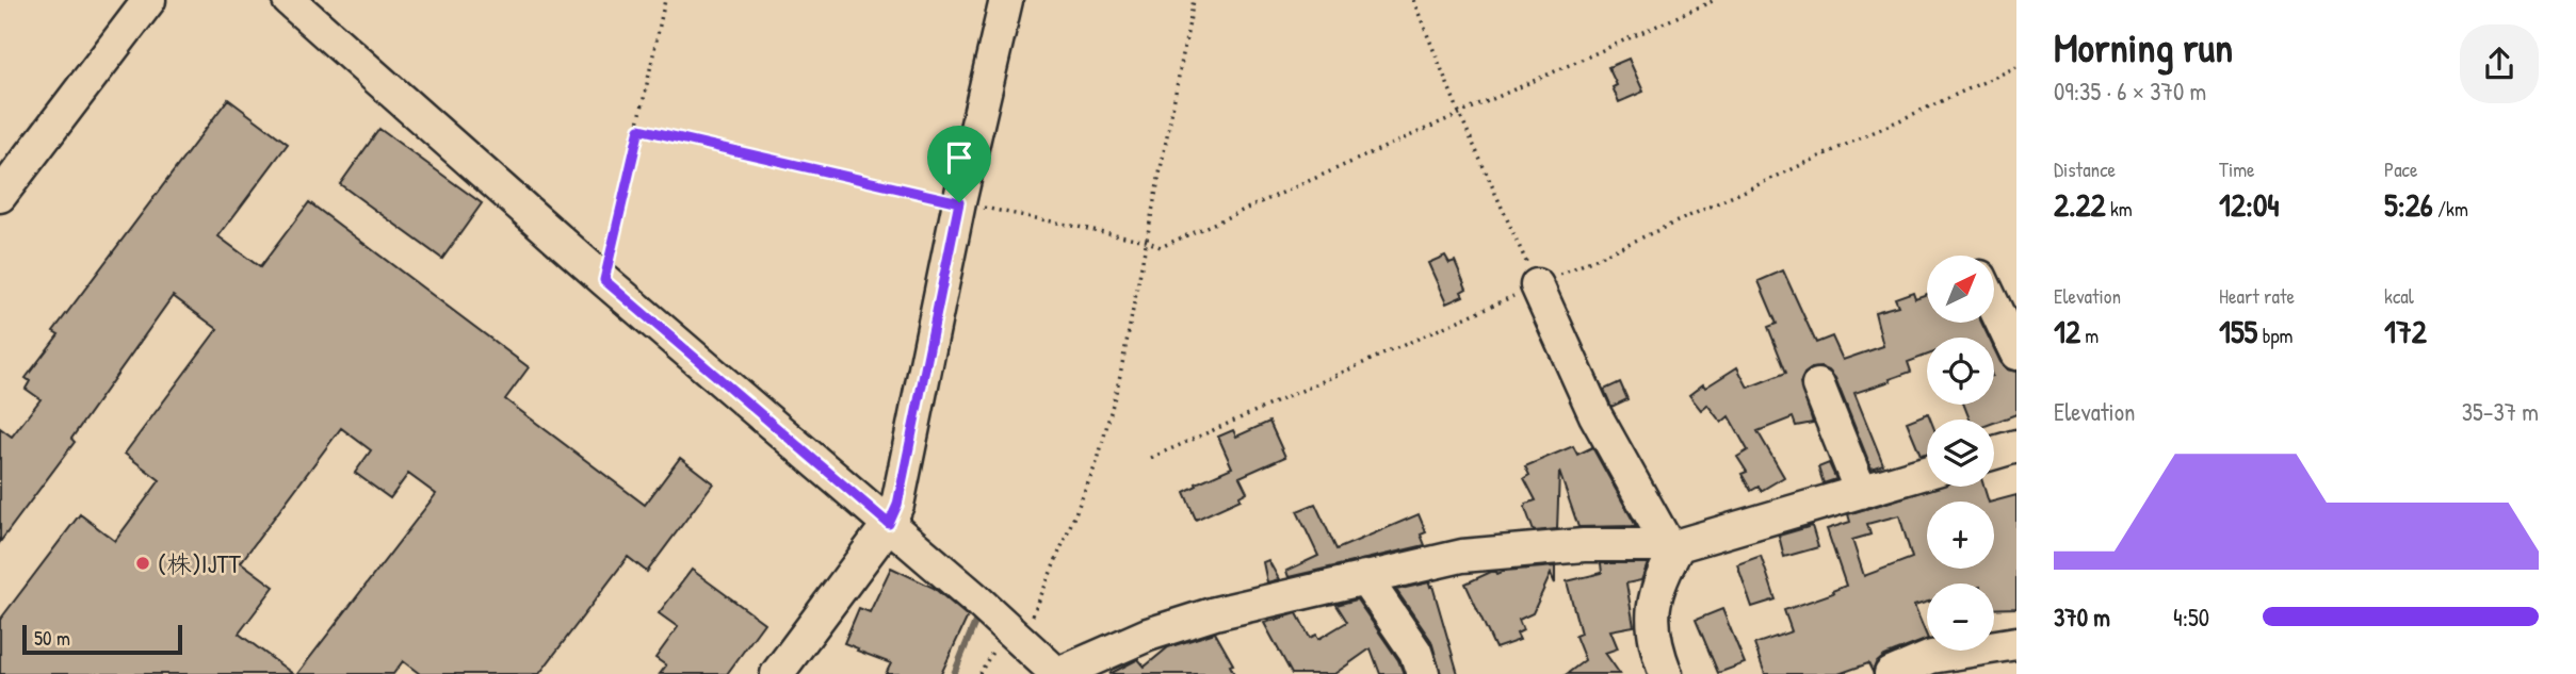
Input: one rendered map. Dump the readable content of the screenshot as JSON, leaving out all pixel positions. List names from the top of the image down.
{
  "places": ["(株)IJTT"],
  "scale_bar": "50 m",
  "north": "top right",
  "page": {
    "heading": ["Morning run", "09:35 · 6 × 370 m"],
    "stats": [
      ["Distance", "2.22 km"],
      ["Time", "12:04"],
      ["Pace", "5:26 /km"],
      ["Elevation", "12 m"],
      ["Heart rate", "155 bpm"],
      ["kcal", "172"]
    ],
    "map_buttons": ["+", "−"],
    "chart": ["Elevation", "35–37 m"],
    "list": [
      {
        "name": "370 m",
        "note": "4:50"
      }
    ],
    "scale": "50 m"
  }
}
